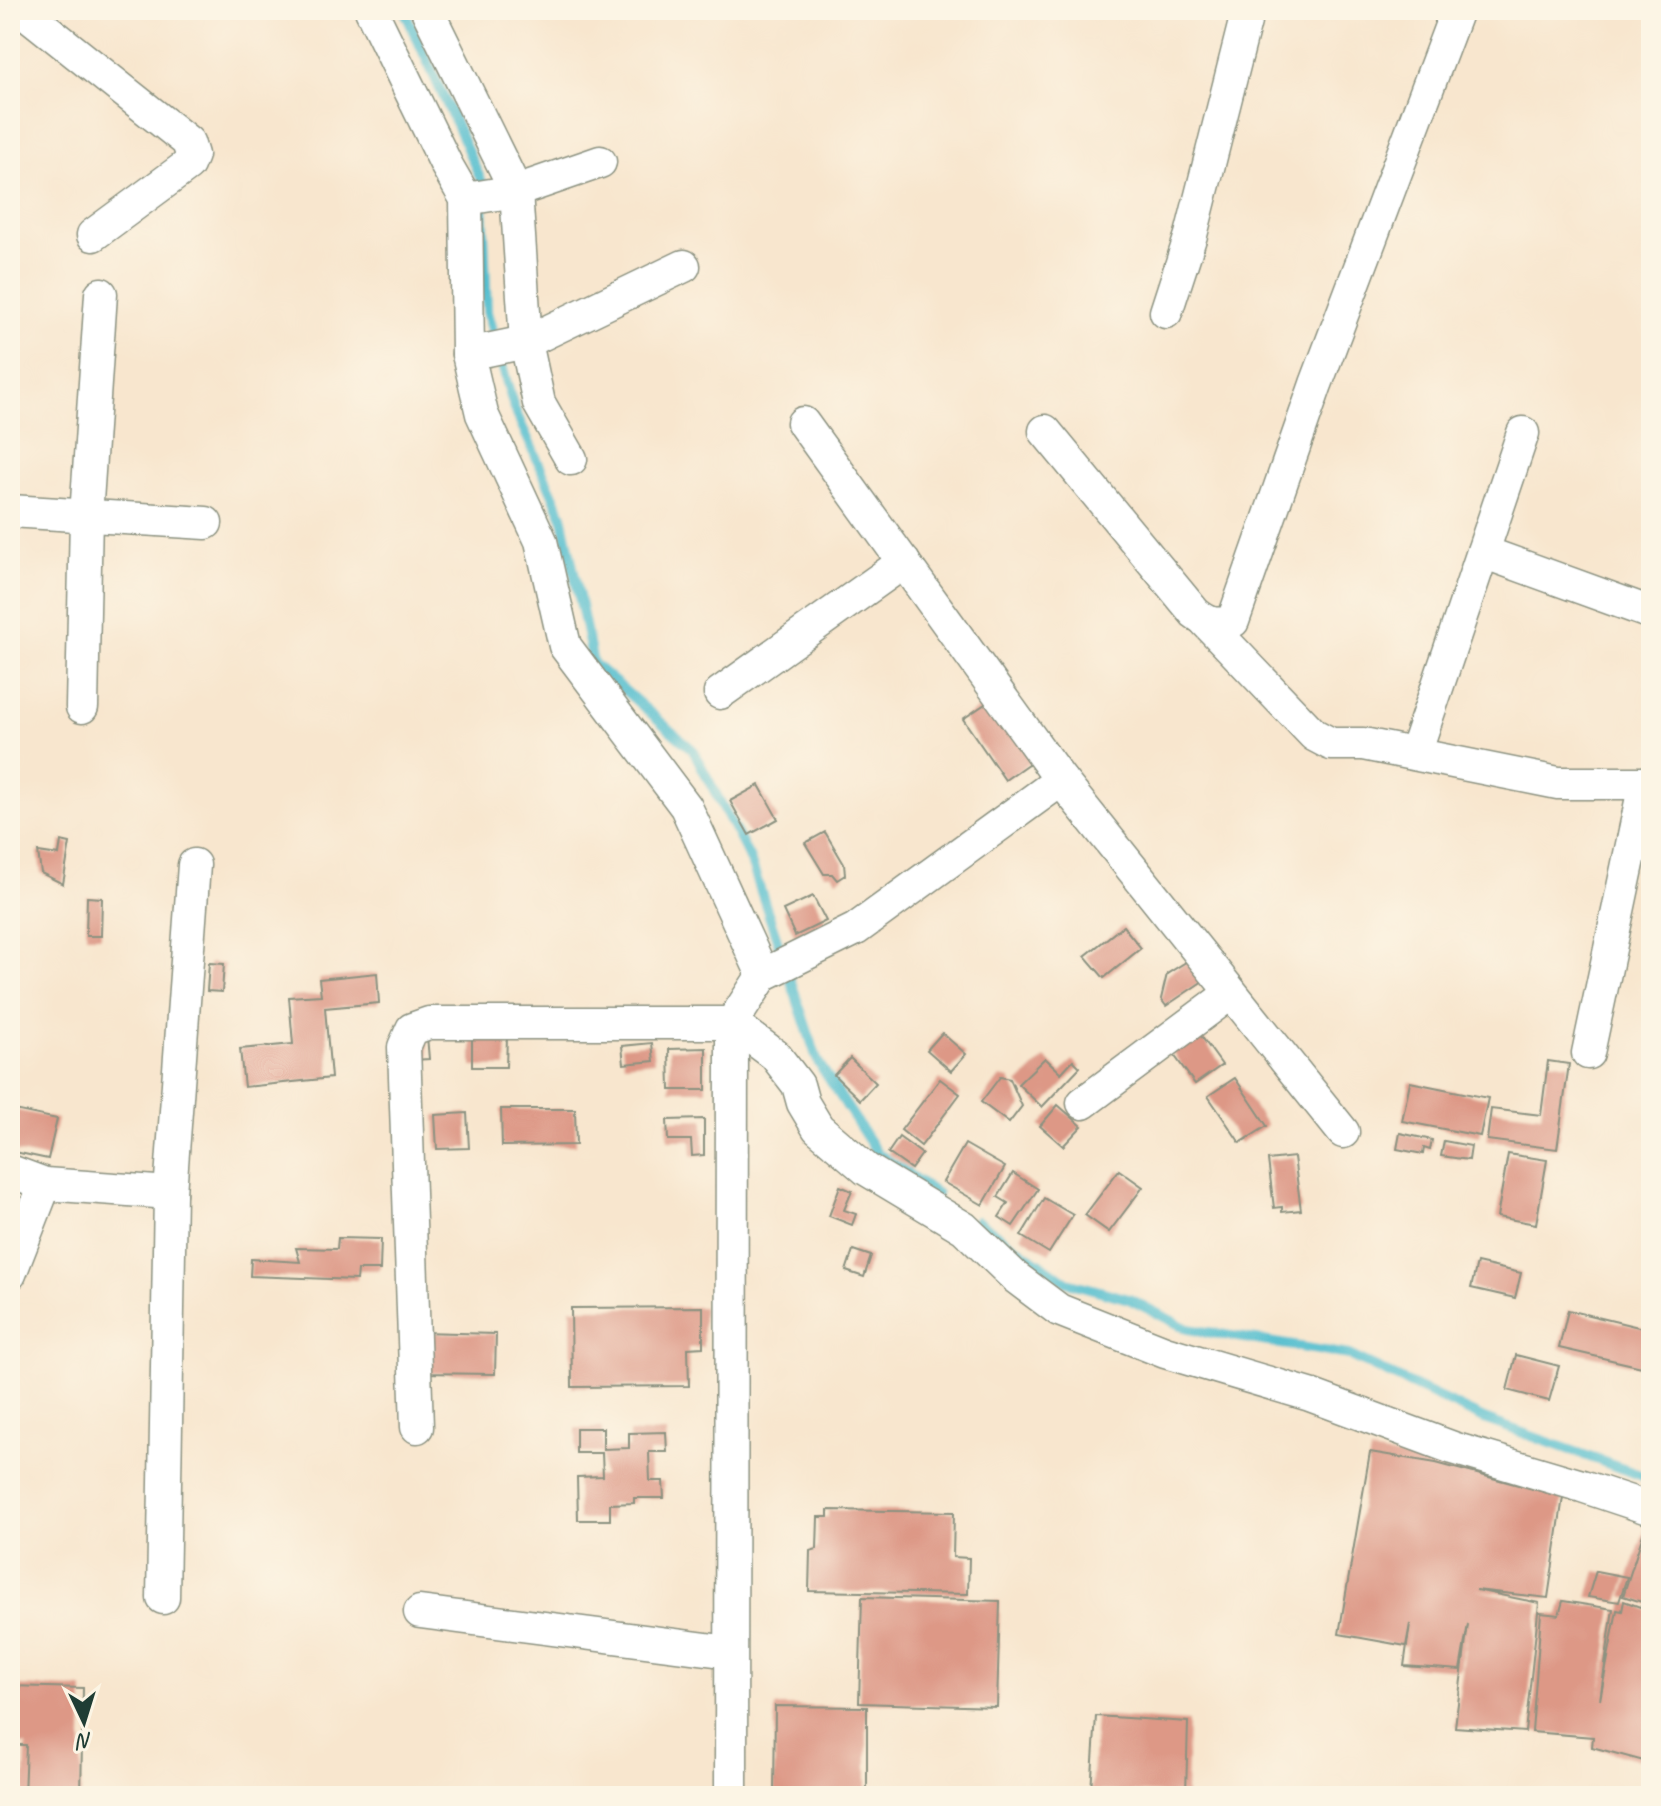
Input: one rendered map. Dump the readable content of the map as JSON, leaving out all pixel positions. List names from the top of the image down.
{
  "north": "bottom"
}
